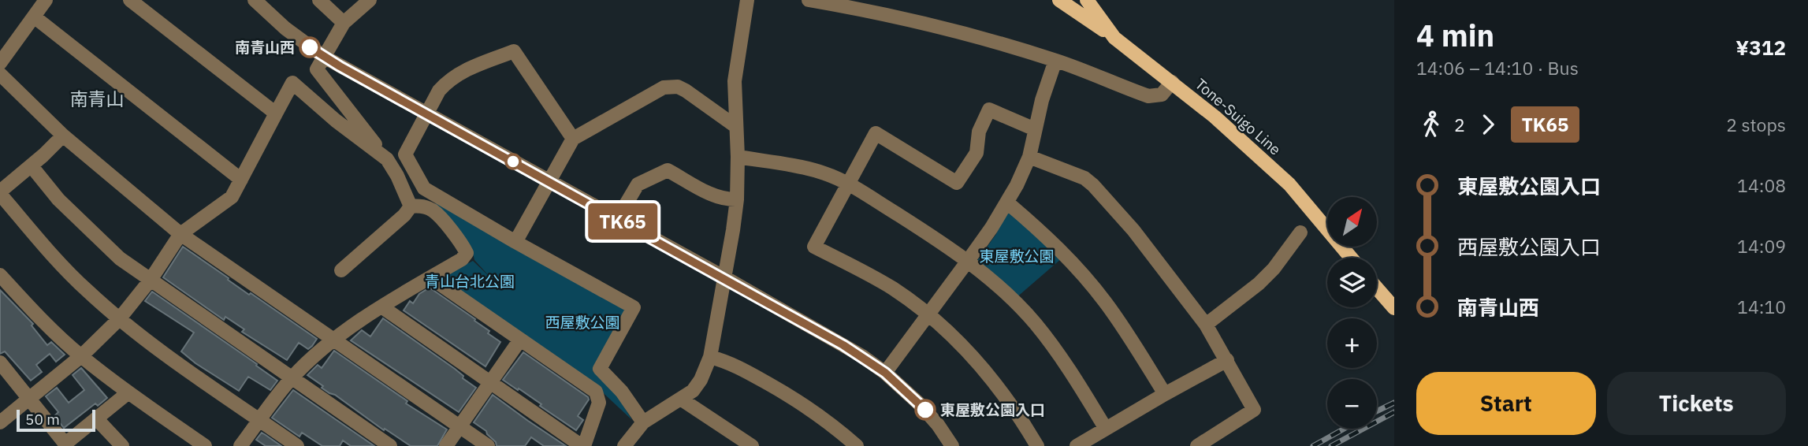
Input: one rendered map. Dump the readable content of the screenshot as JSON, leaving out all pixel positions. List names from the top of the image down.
{
  "streets": {
    "main road": ["Tone-Suigo Line"]
  },
  "districts": ["南青山"],
  "parks": ["東屋敷公園", "青山台北公園", "西屋敷公園"],
  "places": ["南青山西", "東屋敷公園入口"],
  "lines": ["bus line TK65"],
  "scale_bar": "50 m",
  "north": "top right",
  "page": {
    "on_map": "TK65",
    "heading": ["4 min", "14:06 – 14:10 · Bus", "¥312"],
    "legs": ["2", "TK65", "2 stops"],
    "list": [
      {
        "name": "東屋敷公園入口",
        "value": "14:08"
      },
      {
        "name": "西屋敷公園入口",
        "value": "14:09"
      },
      {
        "name": "南青山西",
        "value": "14:10"
      }
    ],
    "map_buttons": ["+", "−"],
    "buttons": ["Start", "Tickets"],
    "scale": "50 m"
  }
}
